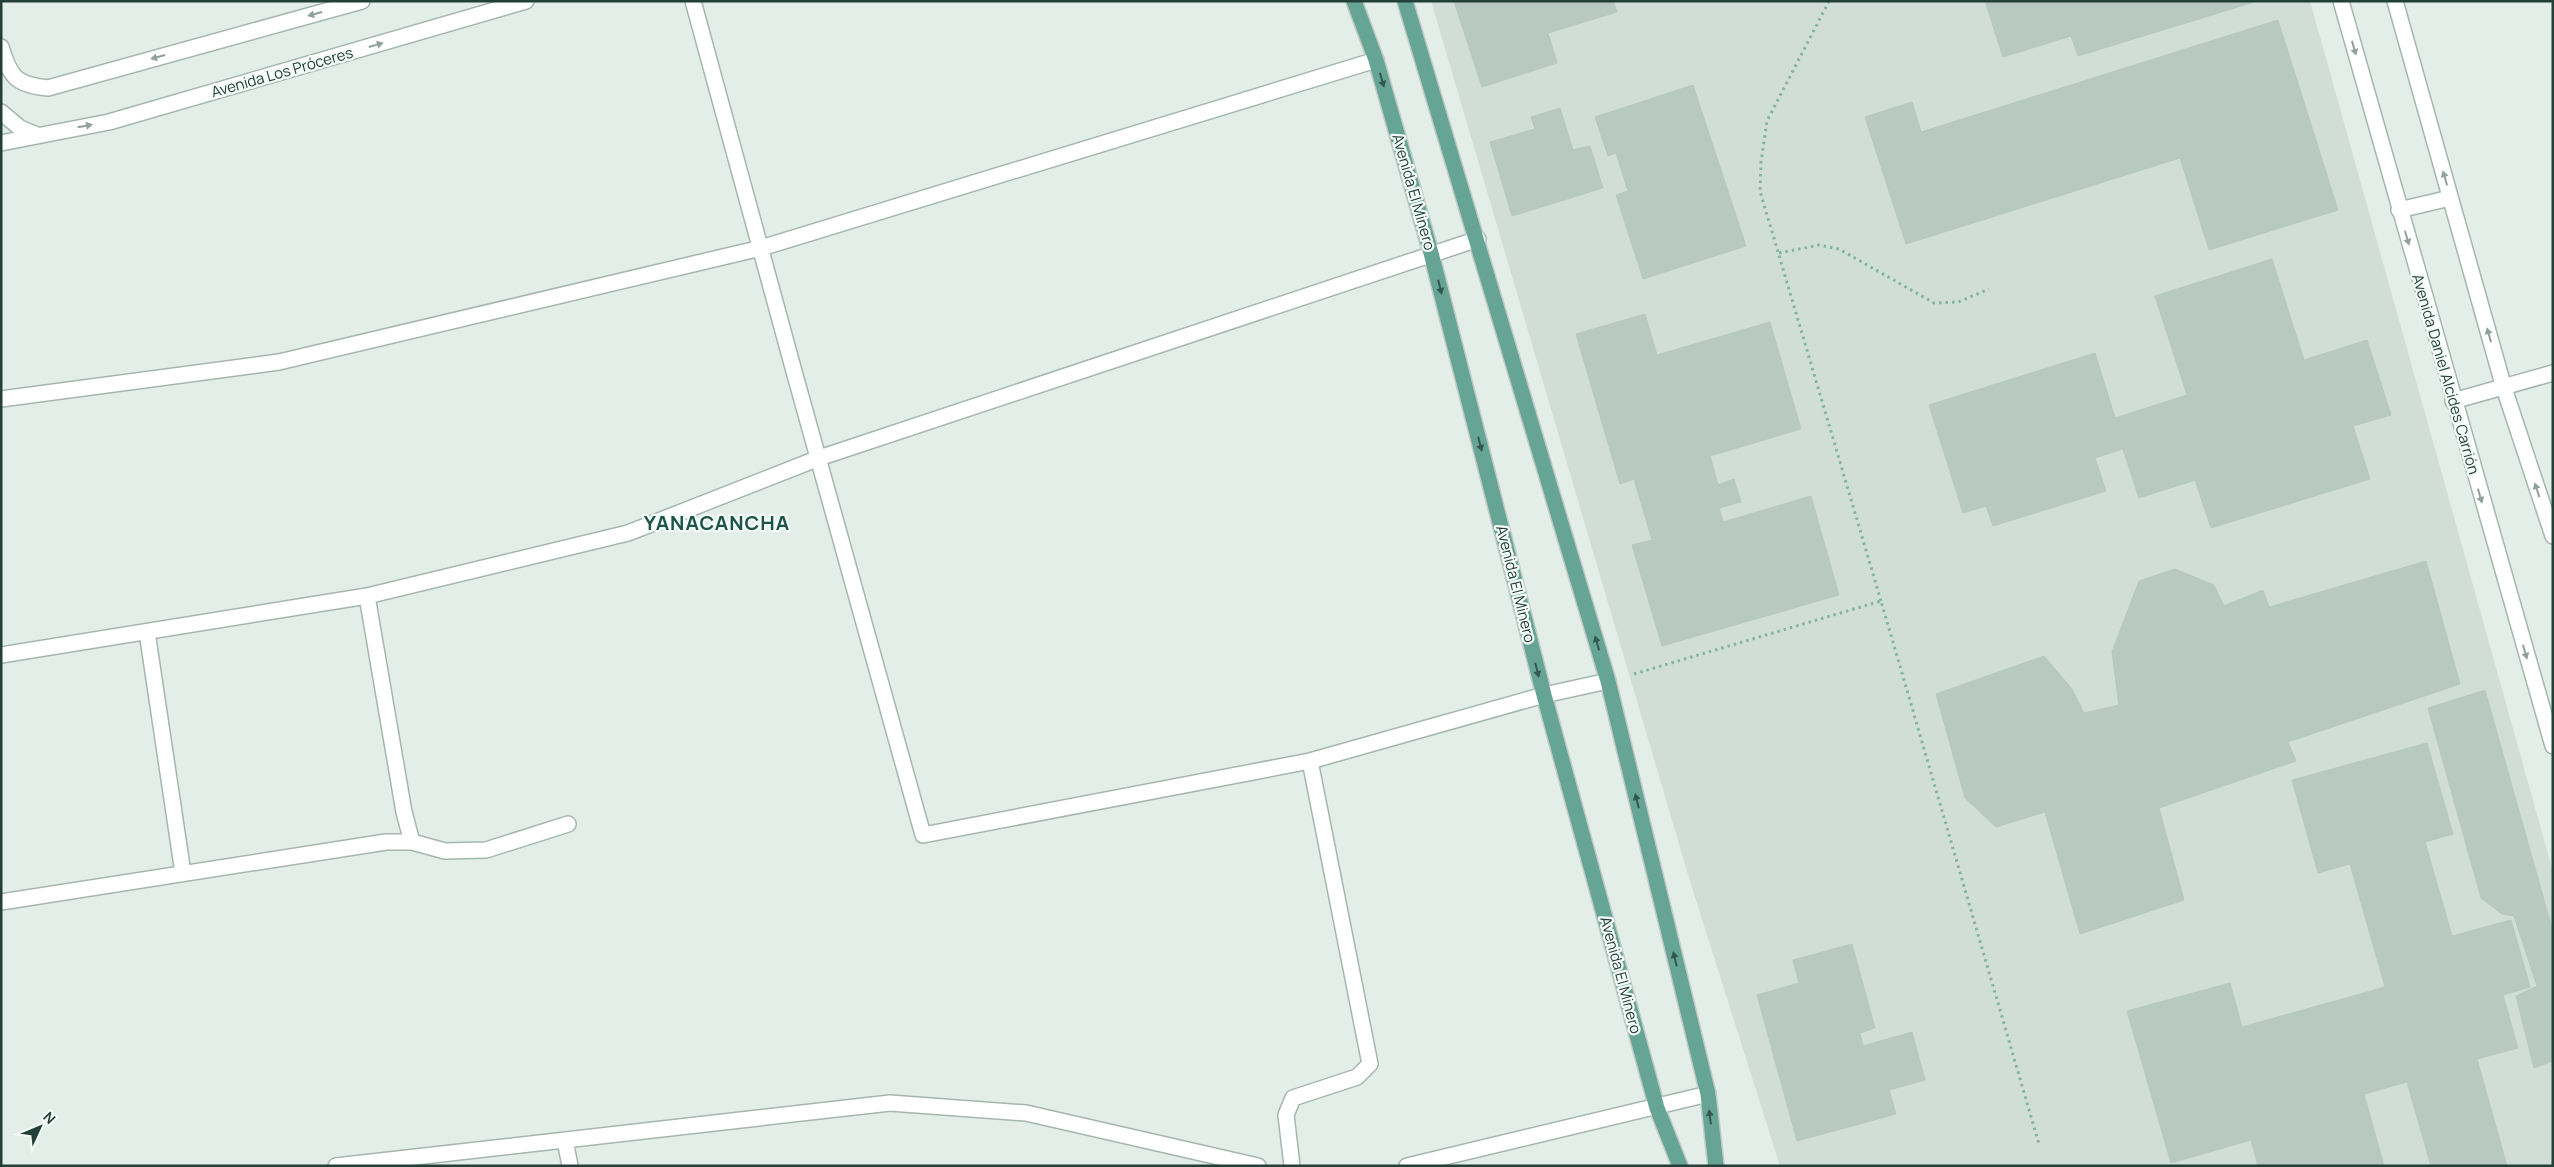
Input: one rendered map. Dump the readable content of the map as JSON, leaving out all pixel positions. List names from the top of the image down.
{
  "streets": {
    "main road": ["Avenida El Minero"],
    "street": ["Avenida Los Próceres", "Avenida Daniel Alcides Carrión"]
  },
  "districts": ["YANACANCHA"],
  "north": "top right"
}
